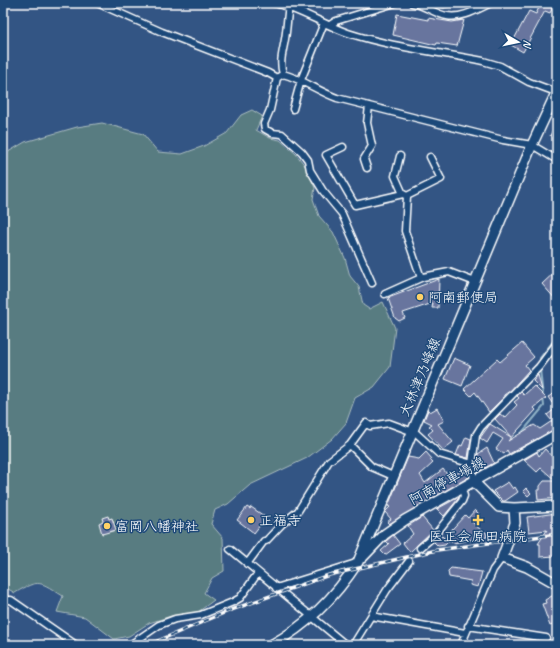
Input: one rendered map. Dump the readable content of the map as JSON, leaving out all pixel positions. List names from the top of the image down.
{
  "streets": {
    "main road": ["大林津乃峰線", "阿南停車場線"]
  },
  "crossings": [
    ["大林津乃峰線", "阿南停車場線"]
  ],
  "places": {
    "other": ["阿南郵便局", "正福寺", "富岡八幡神社"],
    "health": ["医正会原田病院"]
  },
  "north": "right"
}
